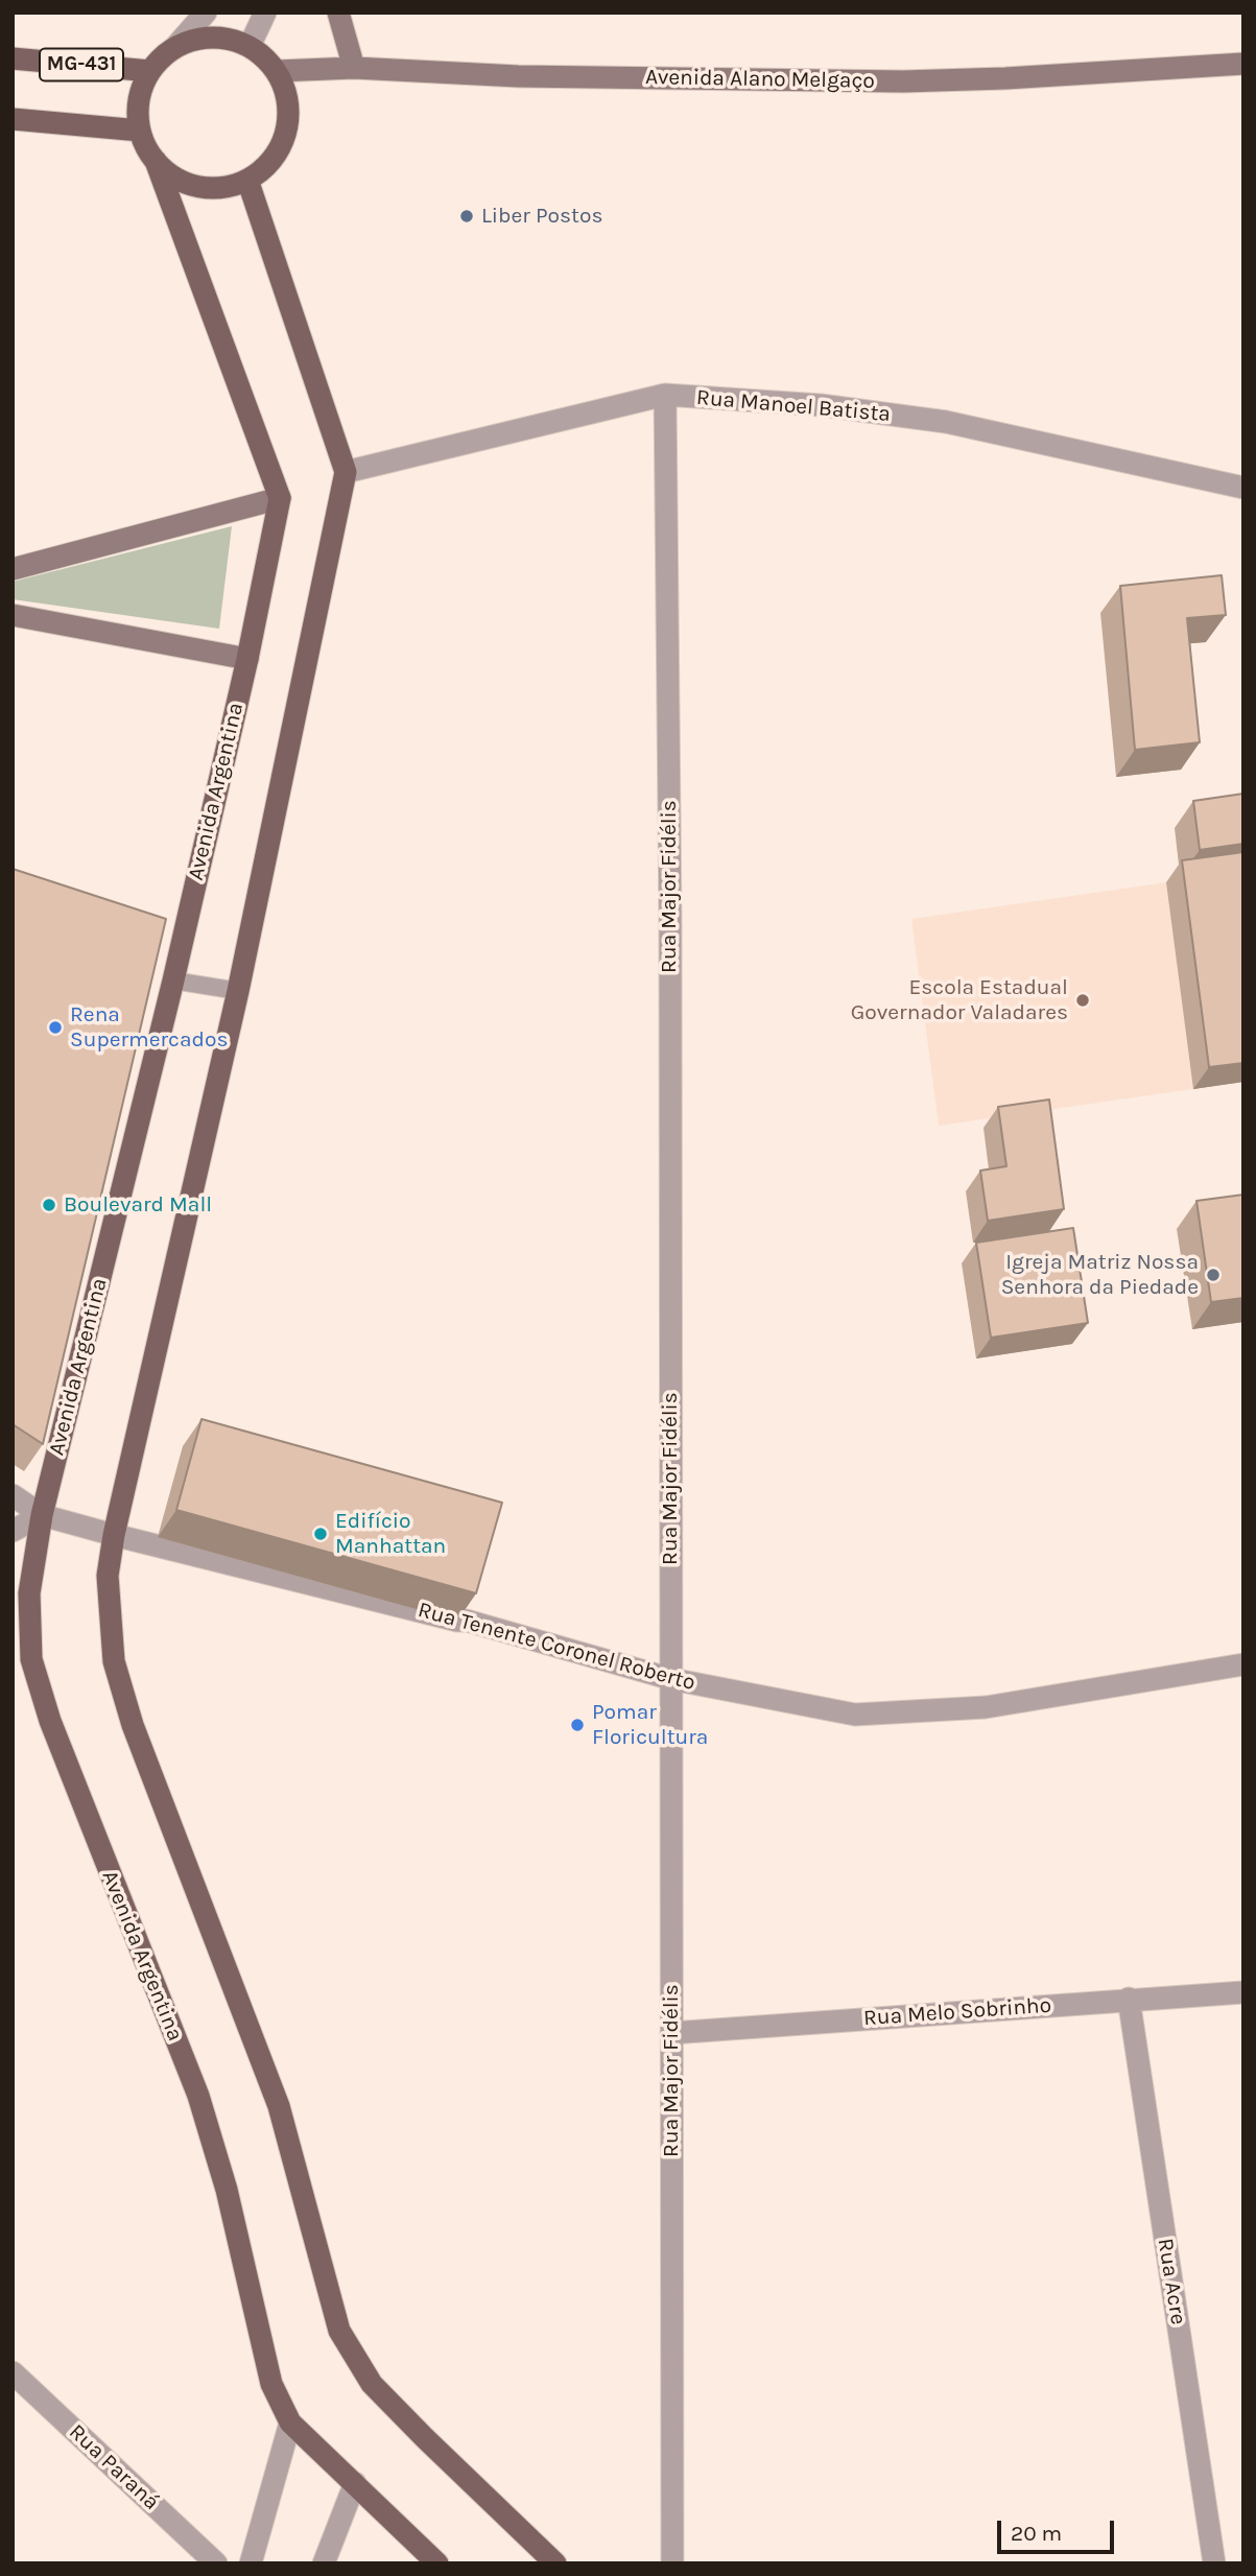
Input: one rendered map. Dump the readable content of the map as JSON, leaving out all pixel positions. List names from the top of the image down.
{
  "streets": {
    "main road": ["MG-431", "Avenida Argentina"],
    "street": [
      "Avenida Alano Melgaço",
      "Rua Manoel Batista",
      "Rua Major Fidélis",
      "Rua Tenente Coronel Roberto",
      "Rua Melo Sobrinho",
      "Rua Acre",
      "Rua Paraná"
    ]
  },
  "crossings": [
    ["MG-431", "Avenida Alano Melgaço"],
    ["Rua Manoel Batista", "Rua Major Fidélis"],
    ["Avenida Argentina", "Rua Tenente Coronel Roberto"],
    ["Rua Major Fidélis", "Rua Tenente Coronel Roberto"],
    ["Rua Major Fidélis", "Rua Melo Sobrinho"],
    ["Rua Melo Sobrinho", "Rua Acre"]
  ],
  "places": [
    "Liber Postos",
    "Escola Estadual Governador Valadares",
    "Rena Supermercados",
    "Boulevard Mall",
    "Igreja Matriz Nossa Senhora da Piedade",
    "Edifício Manhattan",
    "Pomar Floricultura"
  ],
  "scale_bar": "20 m"
}
